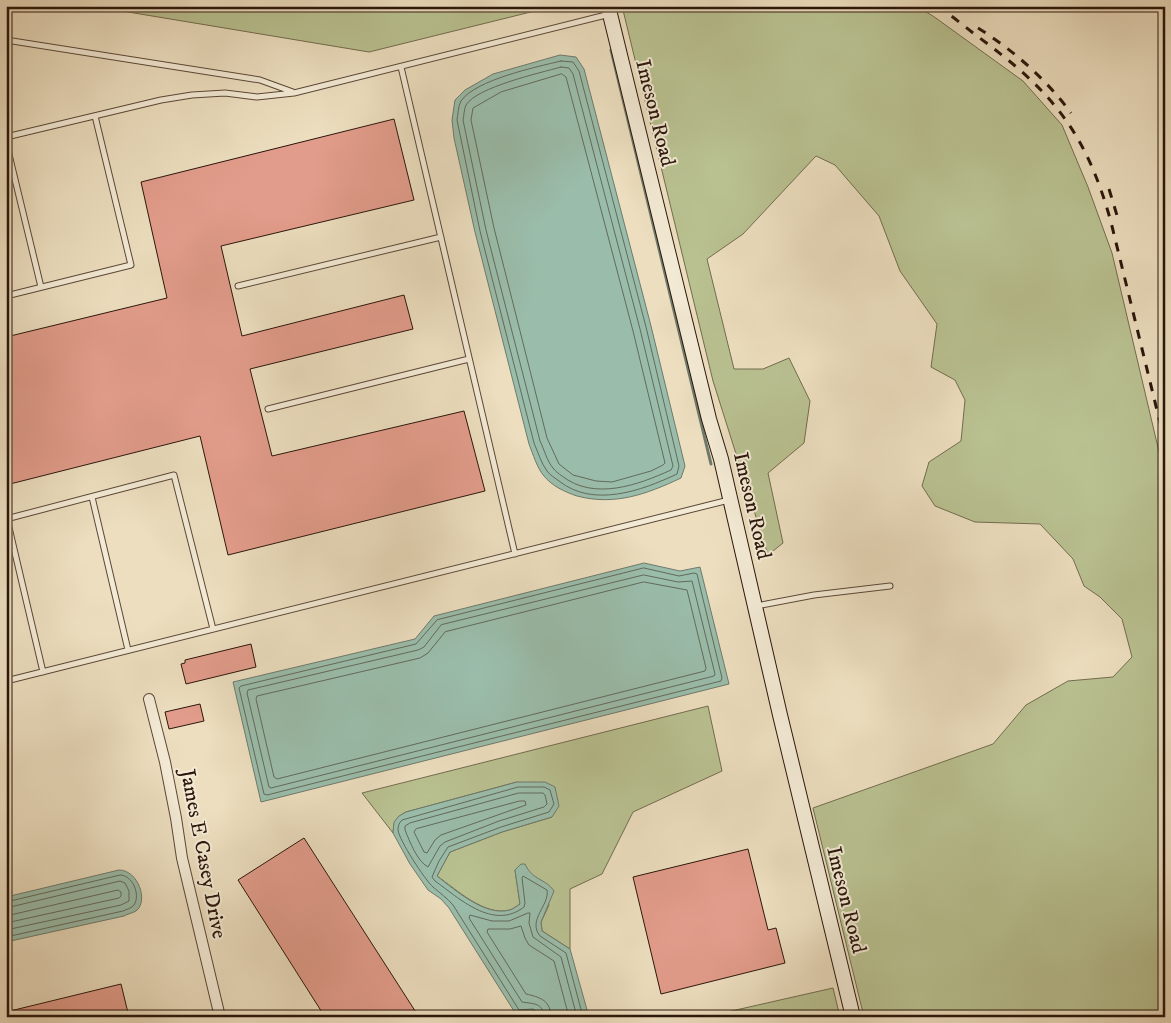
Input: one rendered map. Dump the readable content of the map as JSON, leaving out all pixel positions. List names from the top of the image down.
{
  "streets": {
    "street": ["Imeson Road", "James E Casey Drive"]
  }
}
